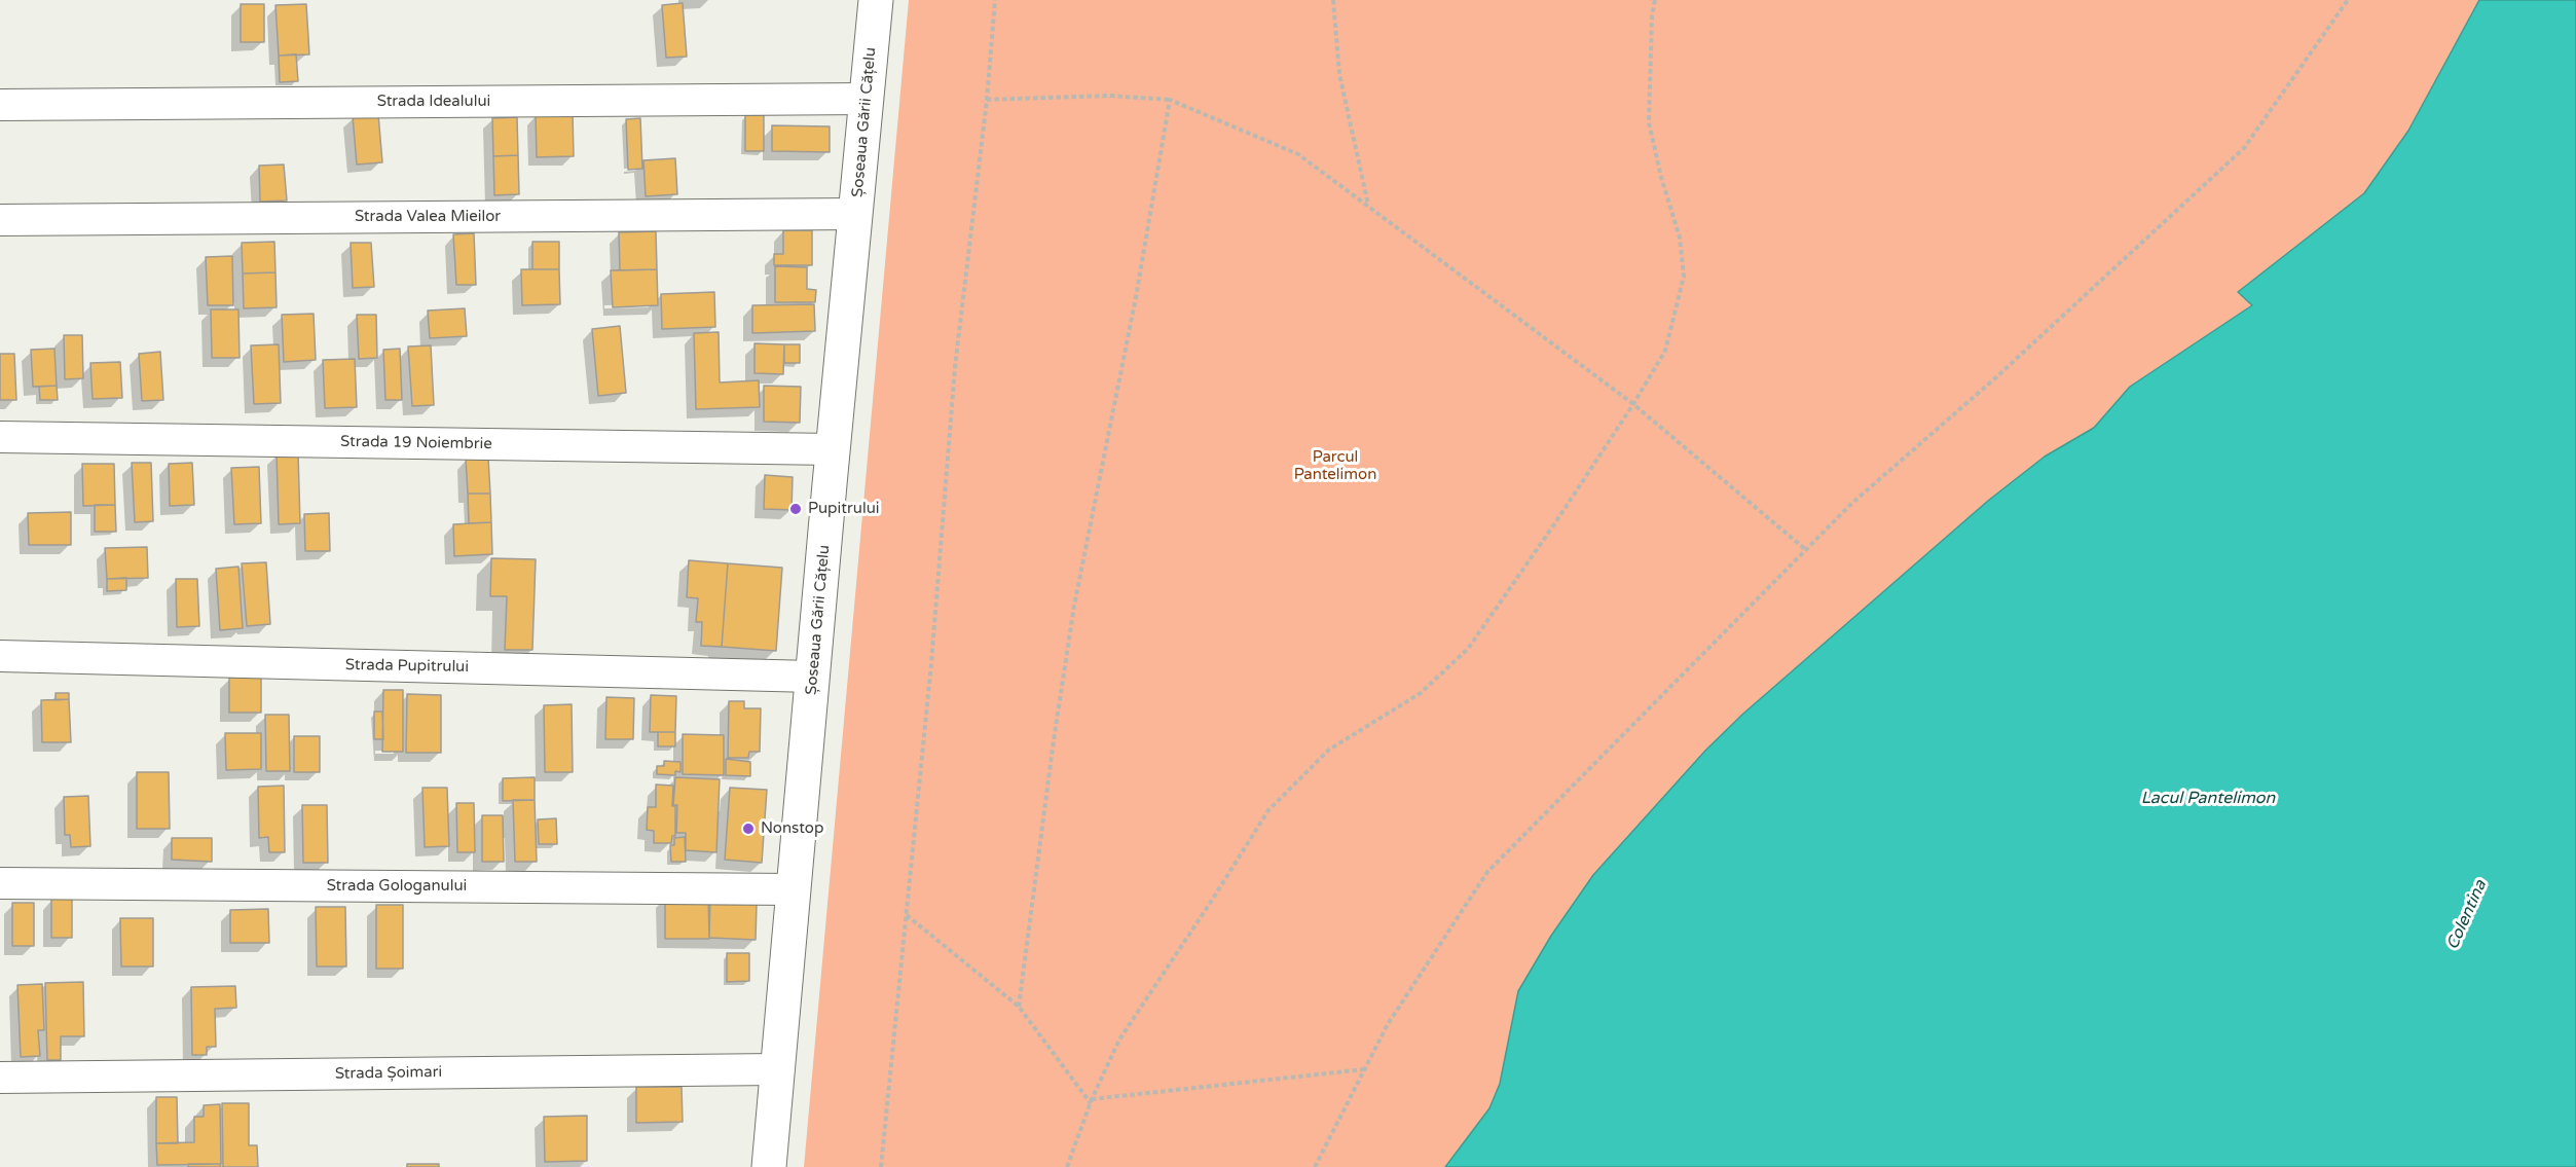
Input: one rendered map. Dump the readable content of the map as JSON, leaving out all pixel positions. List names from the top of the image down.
{
  "streets": {
    "main road": ["Șoseaua Gării Cățelu"],
    "street": [
      "Strada Idealului",
      "Strada Valea Mieilor",
      "Strada 19 Noiembrie",
      "Strada Pupitrului",
      "Strada Gologanului",
      "Strada Șoimari"
    ]
  },
  "crossings": [
    ["Strada Idealului", "Șoseaua Gării Cățelu"],
    ["Șoseaua Gării Cățelu", "Strada Valea Mieilor"],
    ["Șoseaua Gării Cățelu", "Strada 19 Noiembrie"],
    ["Șoseaua Gării Cățelu", "Strada Pupitrului"],
    ["Șoseaua Gării Cățelu", "Strada Gologanului"],
    ["Șoseaua Gării Cățelu", "Strada Șoimari"]
  ],
  "water": ["Lacul Pantelimon", "Colentina"],
  "parks": ["Parcul Pantelimon"],
  "places": ["Pupitrului", "Nonstop"]
}
